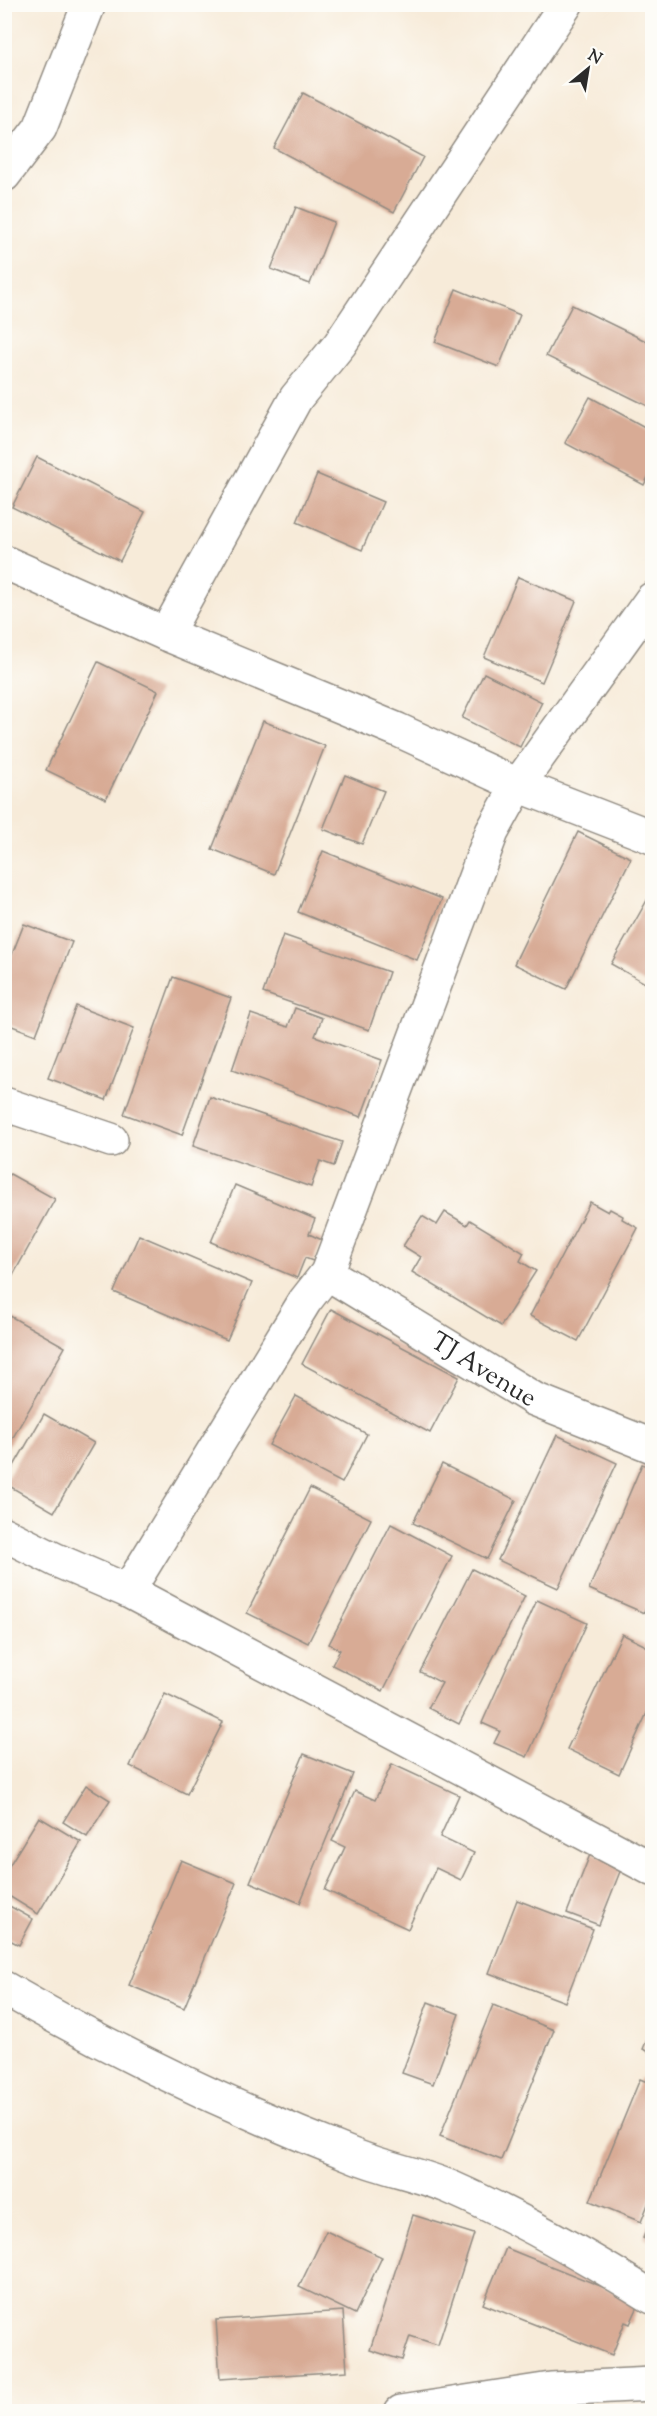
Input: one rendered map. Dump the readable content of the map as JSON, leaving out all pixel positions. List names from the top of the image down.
{
  "streets": {
    "street": ["TJ Avenue"]
  },
  "north": "top right"
}
